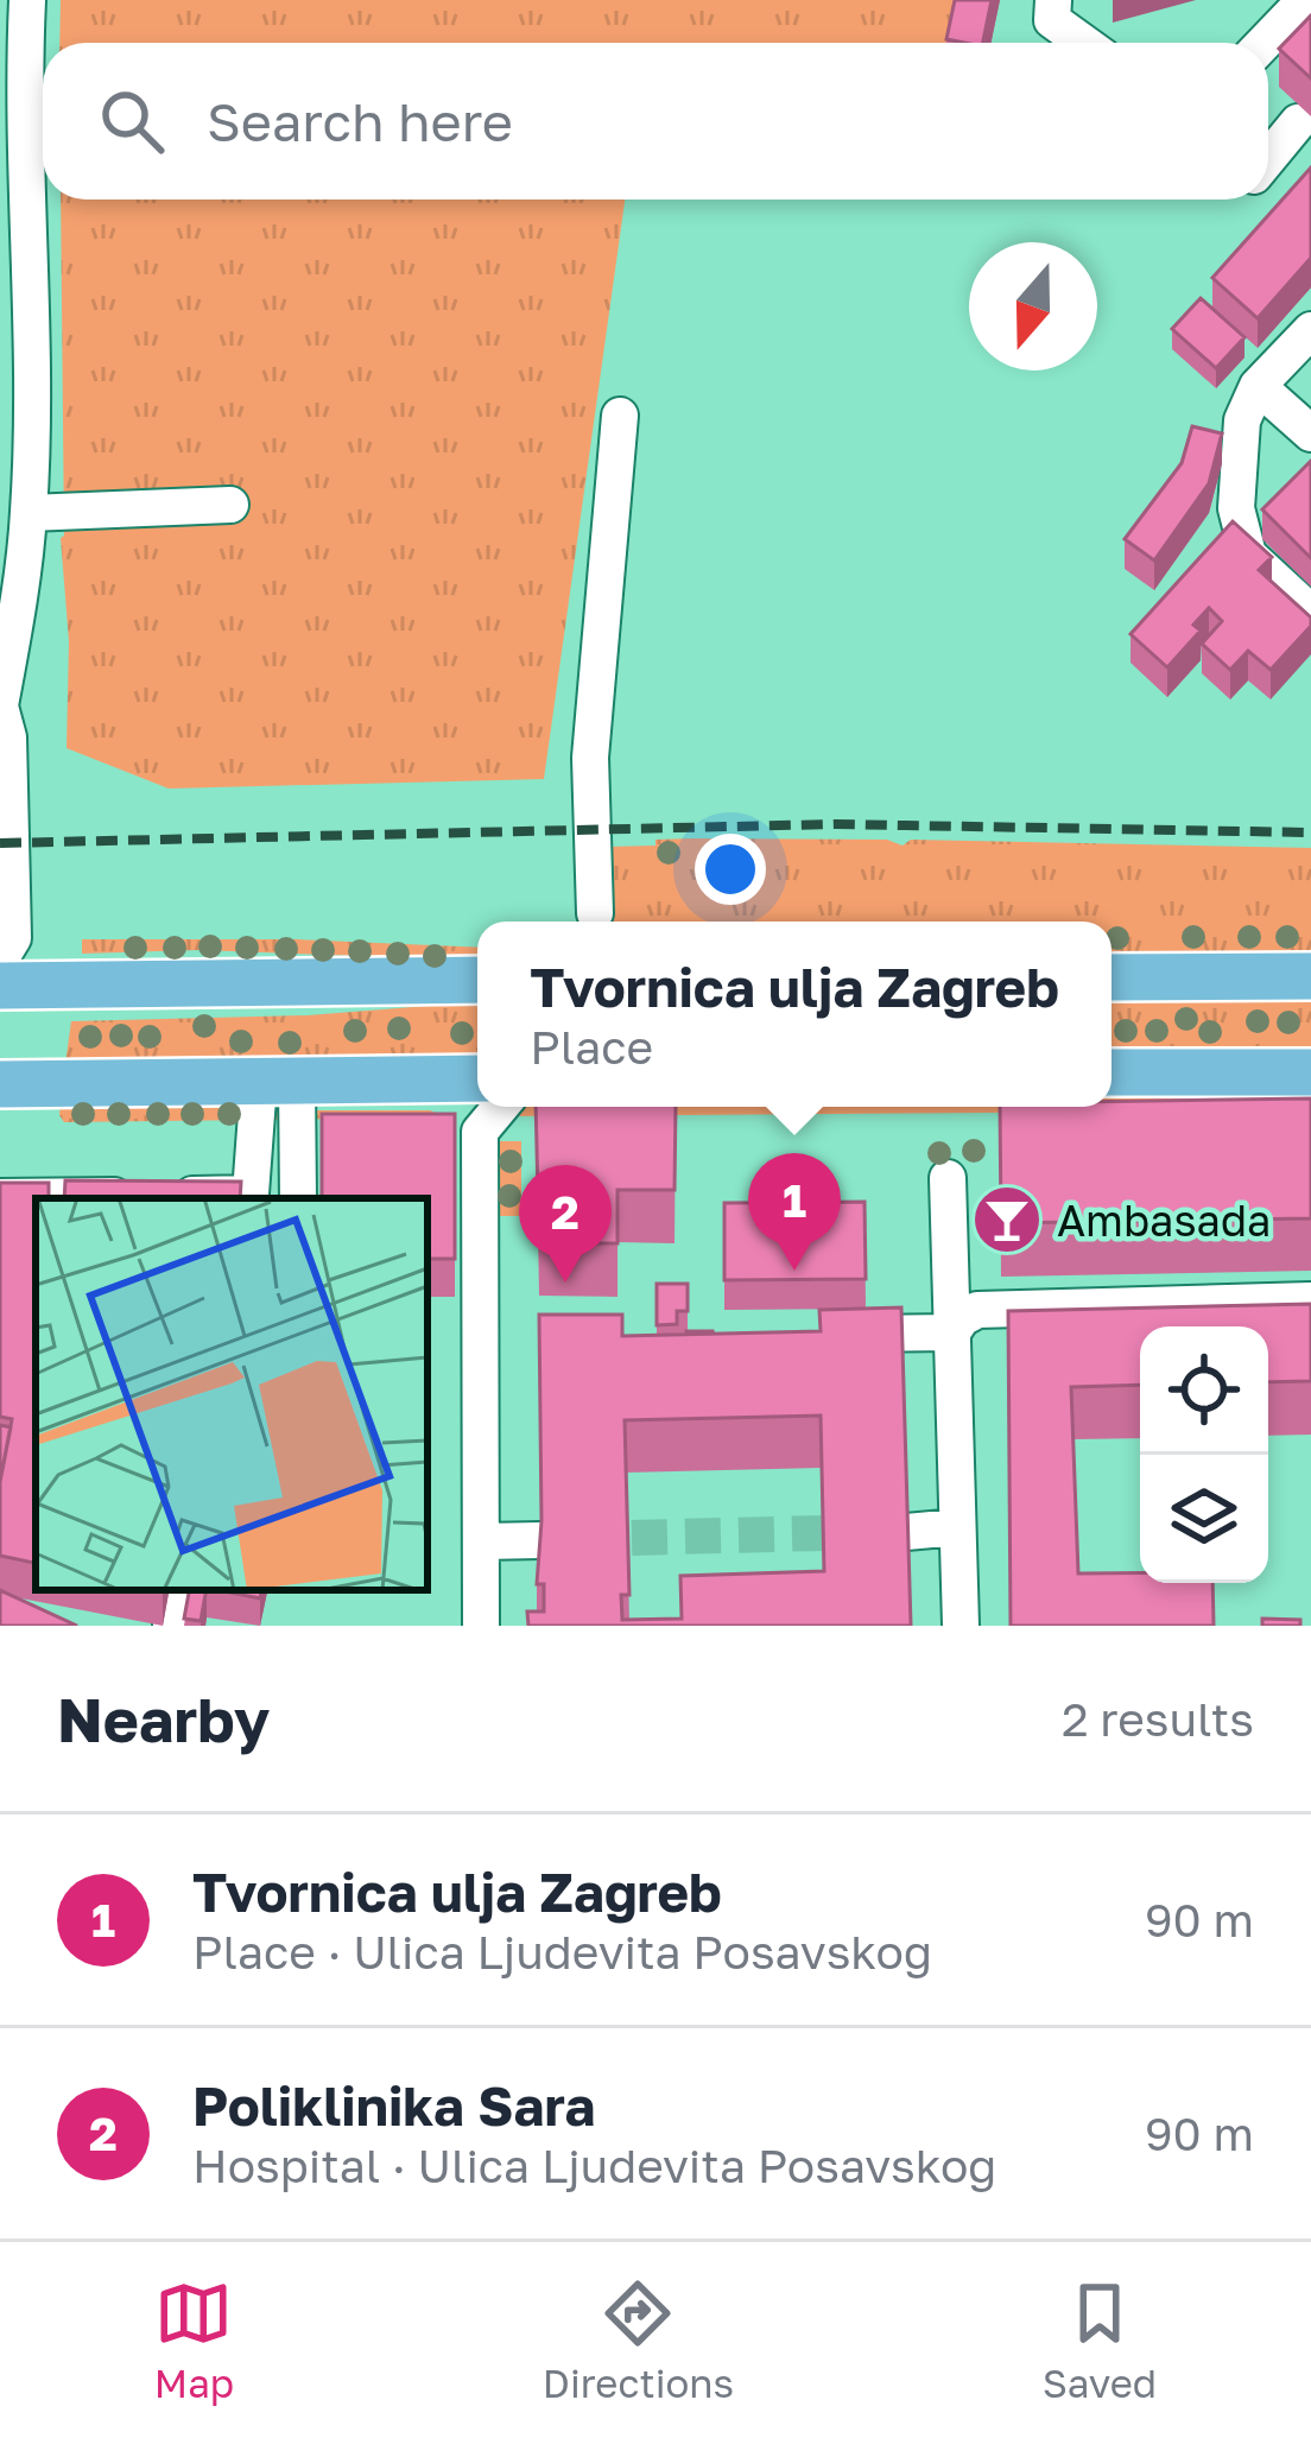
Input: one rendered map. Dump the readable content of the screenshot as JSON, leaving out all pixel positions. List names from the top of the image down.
{
  "places": {
    "bar": ["Ambasada"]
  },
  "north": "bottom",
  "page": {
    "search": "Search here",
    "popup": ["Tvornica ulja Zagreb", "Place"],
    "pins": ["1", "2"],
    "heading": ["Nearby", "2 results"],
    "list": [
      {
        "mark": "1",
        "name": "Tvornica ulja Zagreb",
        "note": "Place · Ulica Ljudevita Posavskog",
        "value": "90 m"
      },
      {
        "mark": "2",
        "name": "Poliklinika Sara",
        "note": "Hospital · Ulica Ljudevita Posavskog",
        "value": "90 m"
      }
    ],
    "nav": ["Map", "Directions", "Saved"]
  }
}
